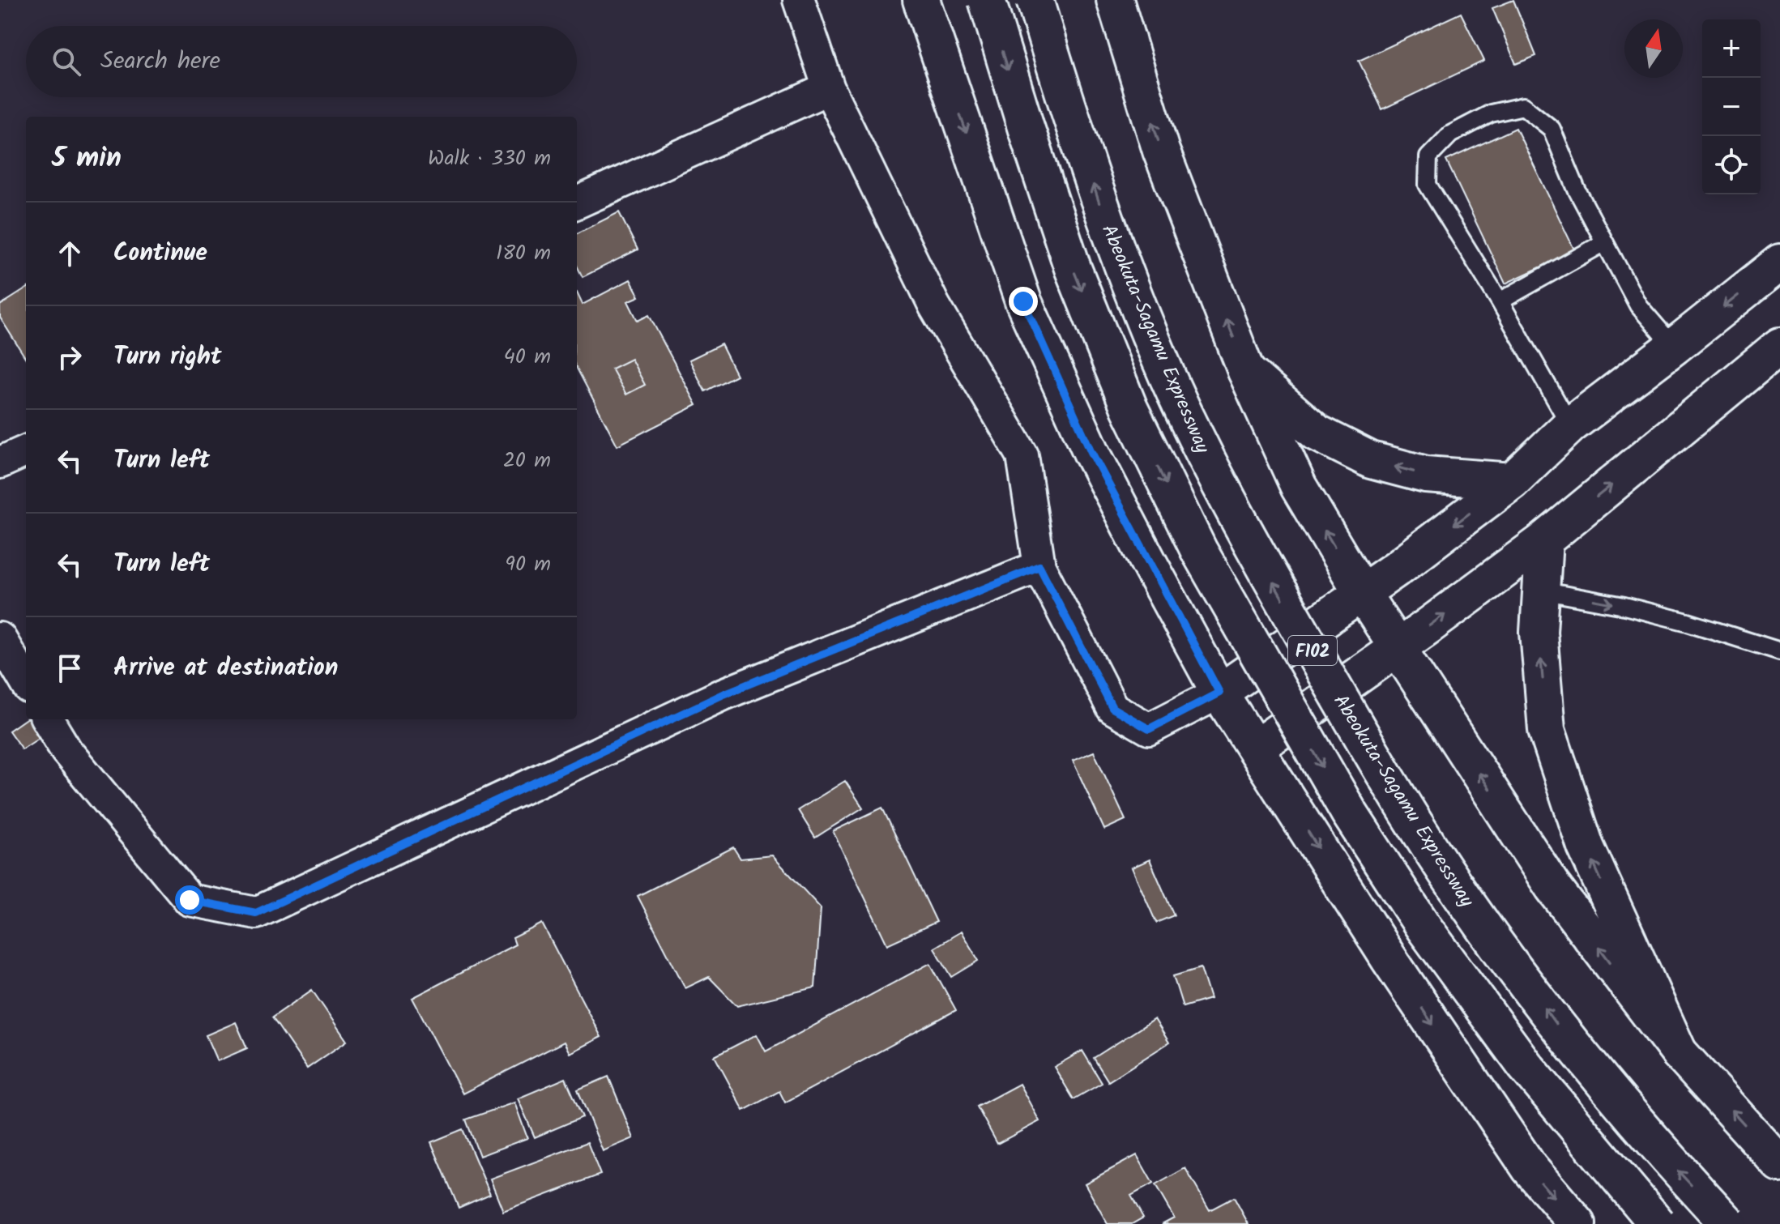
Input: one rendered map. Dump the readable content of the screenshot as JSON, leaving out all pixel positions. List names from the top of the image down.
{
  "streets": {
    "main road": ["Abeokuta-Sagamu Expressway", "F102"]
  },
  "north": "top",
  "page": {
    "map_buttons": ["+", "−"],
    "search": "Search here",
    "heading": ["5 min", "Walk · 330 m"],
    "list": [
      ["Continue", "180 m"],
      ["Turn right", "40 m"],
      ["Turn left", "20 m"],
      ["Turn left", "90 m"],
      "Arrive at destination"
    ]
  }
}
